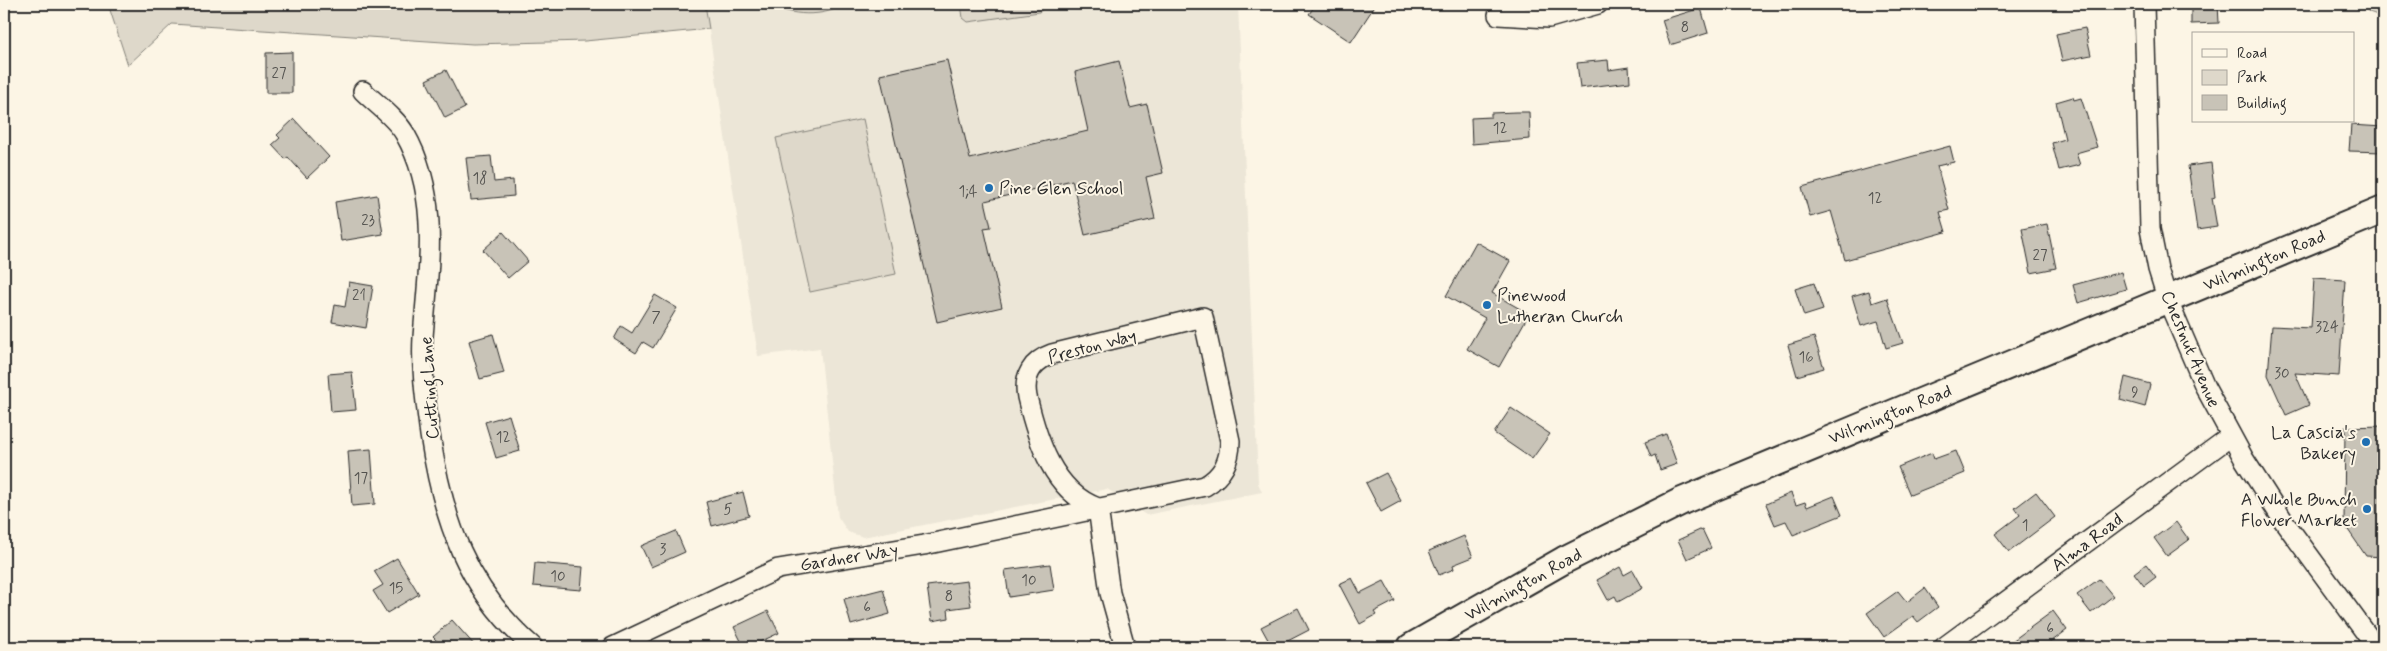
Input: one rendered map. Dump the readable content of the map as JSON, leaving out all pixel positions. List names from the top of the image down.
{
  "streets": {
    "main road": ["Wilmington Road"],
    "street": [
      "Preston Way",
      "Chestnut Avenue",
      "Cutting Lane",
      "Alma Road",
      "Gardner Way"
    ]
  },
  "crossings": [
    ["Wilmington Road", "Chestnut Avenue"],
    ["Preston Way", "Gardner Way"],
    ["Chestnut Avenue", "Alma Road"]
  ],
  "places": [
    "Pine Glen School",
    "Pinewood Lutheran Church",
    "La Cascia's Bakery",
    "A Whole Bunch Flower Market"
  ],
  "house_numbers": [
    "8",
    "27",
    "12",
    "18",
    "1;4",
    "12",
    "23",
    "27",
    "21",
    "7",
    "324",
    "16",
    "30",
    "9",
    "12",
    "17",
    "5",
    "1",
    "3",
    "10",
    "10",
    "15",
    "8",
    "6",
    "6"
  ],
  "legend": ["Road", "Park", "Building"]
}
